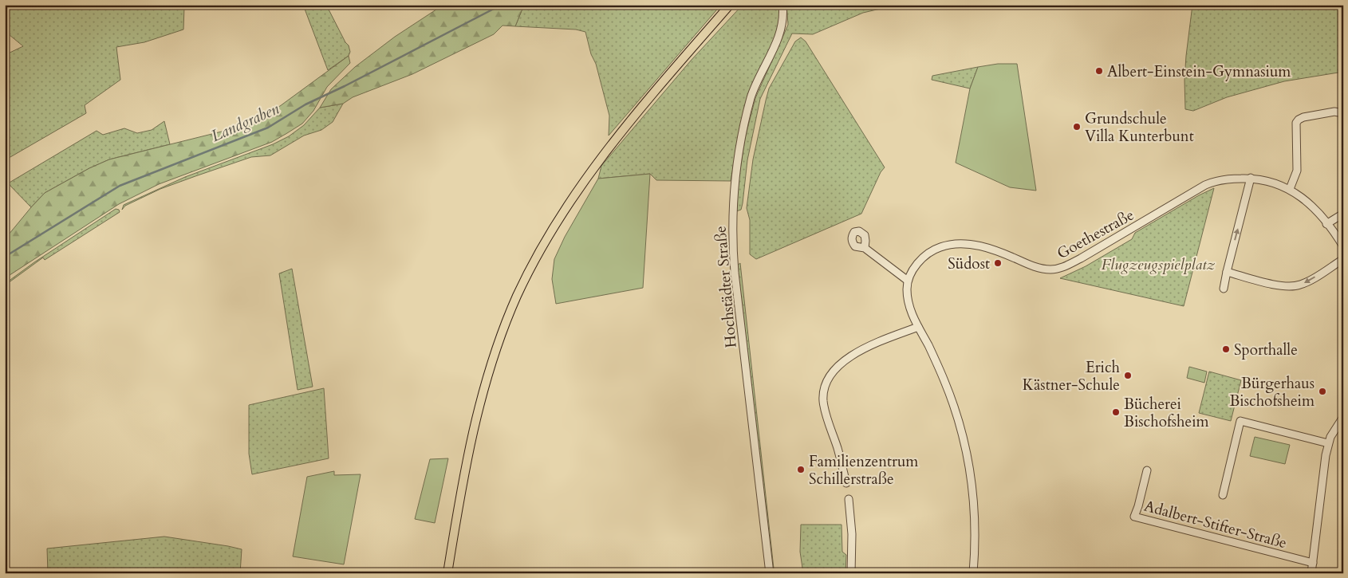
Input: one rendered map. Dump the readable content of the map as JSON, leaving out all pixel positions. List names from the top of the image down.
{
  "streets": {
    "street": ["Goethestraße", "Hochstädter Straße", "Adalbert-Stifter-Straße"]
  },
  "water": ["Landgraben"],
  "parks": ["Flugzeugspielplatz"],
  "places": [
    "Albert-Einstein-Gymnasium",
    "Grundschule Villa Kunterbunt",
    "Südost",
    "Sporthalle",
    "Erich Kästner-Schule",
    "Bürgerhaus Bischofsheim",
    "Bücherei Bischofsheim",
    "Familienzentrum Schillerstraße"
  ]
}
